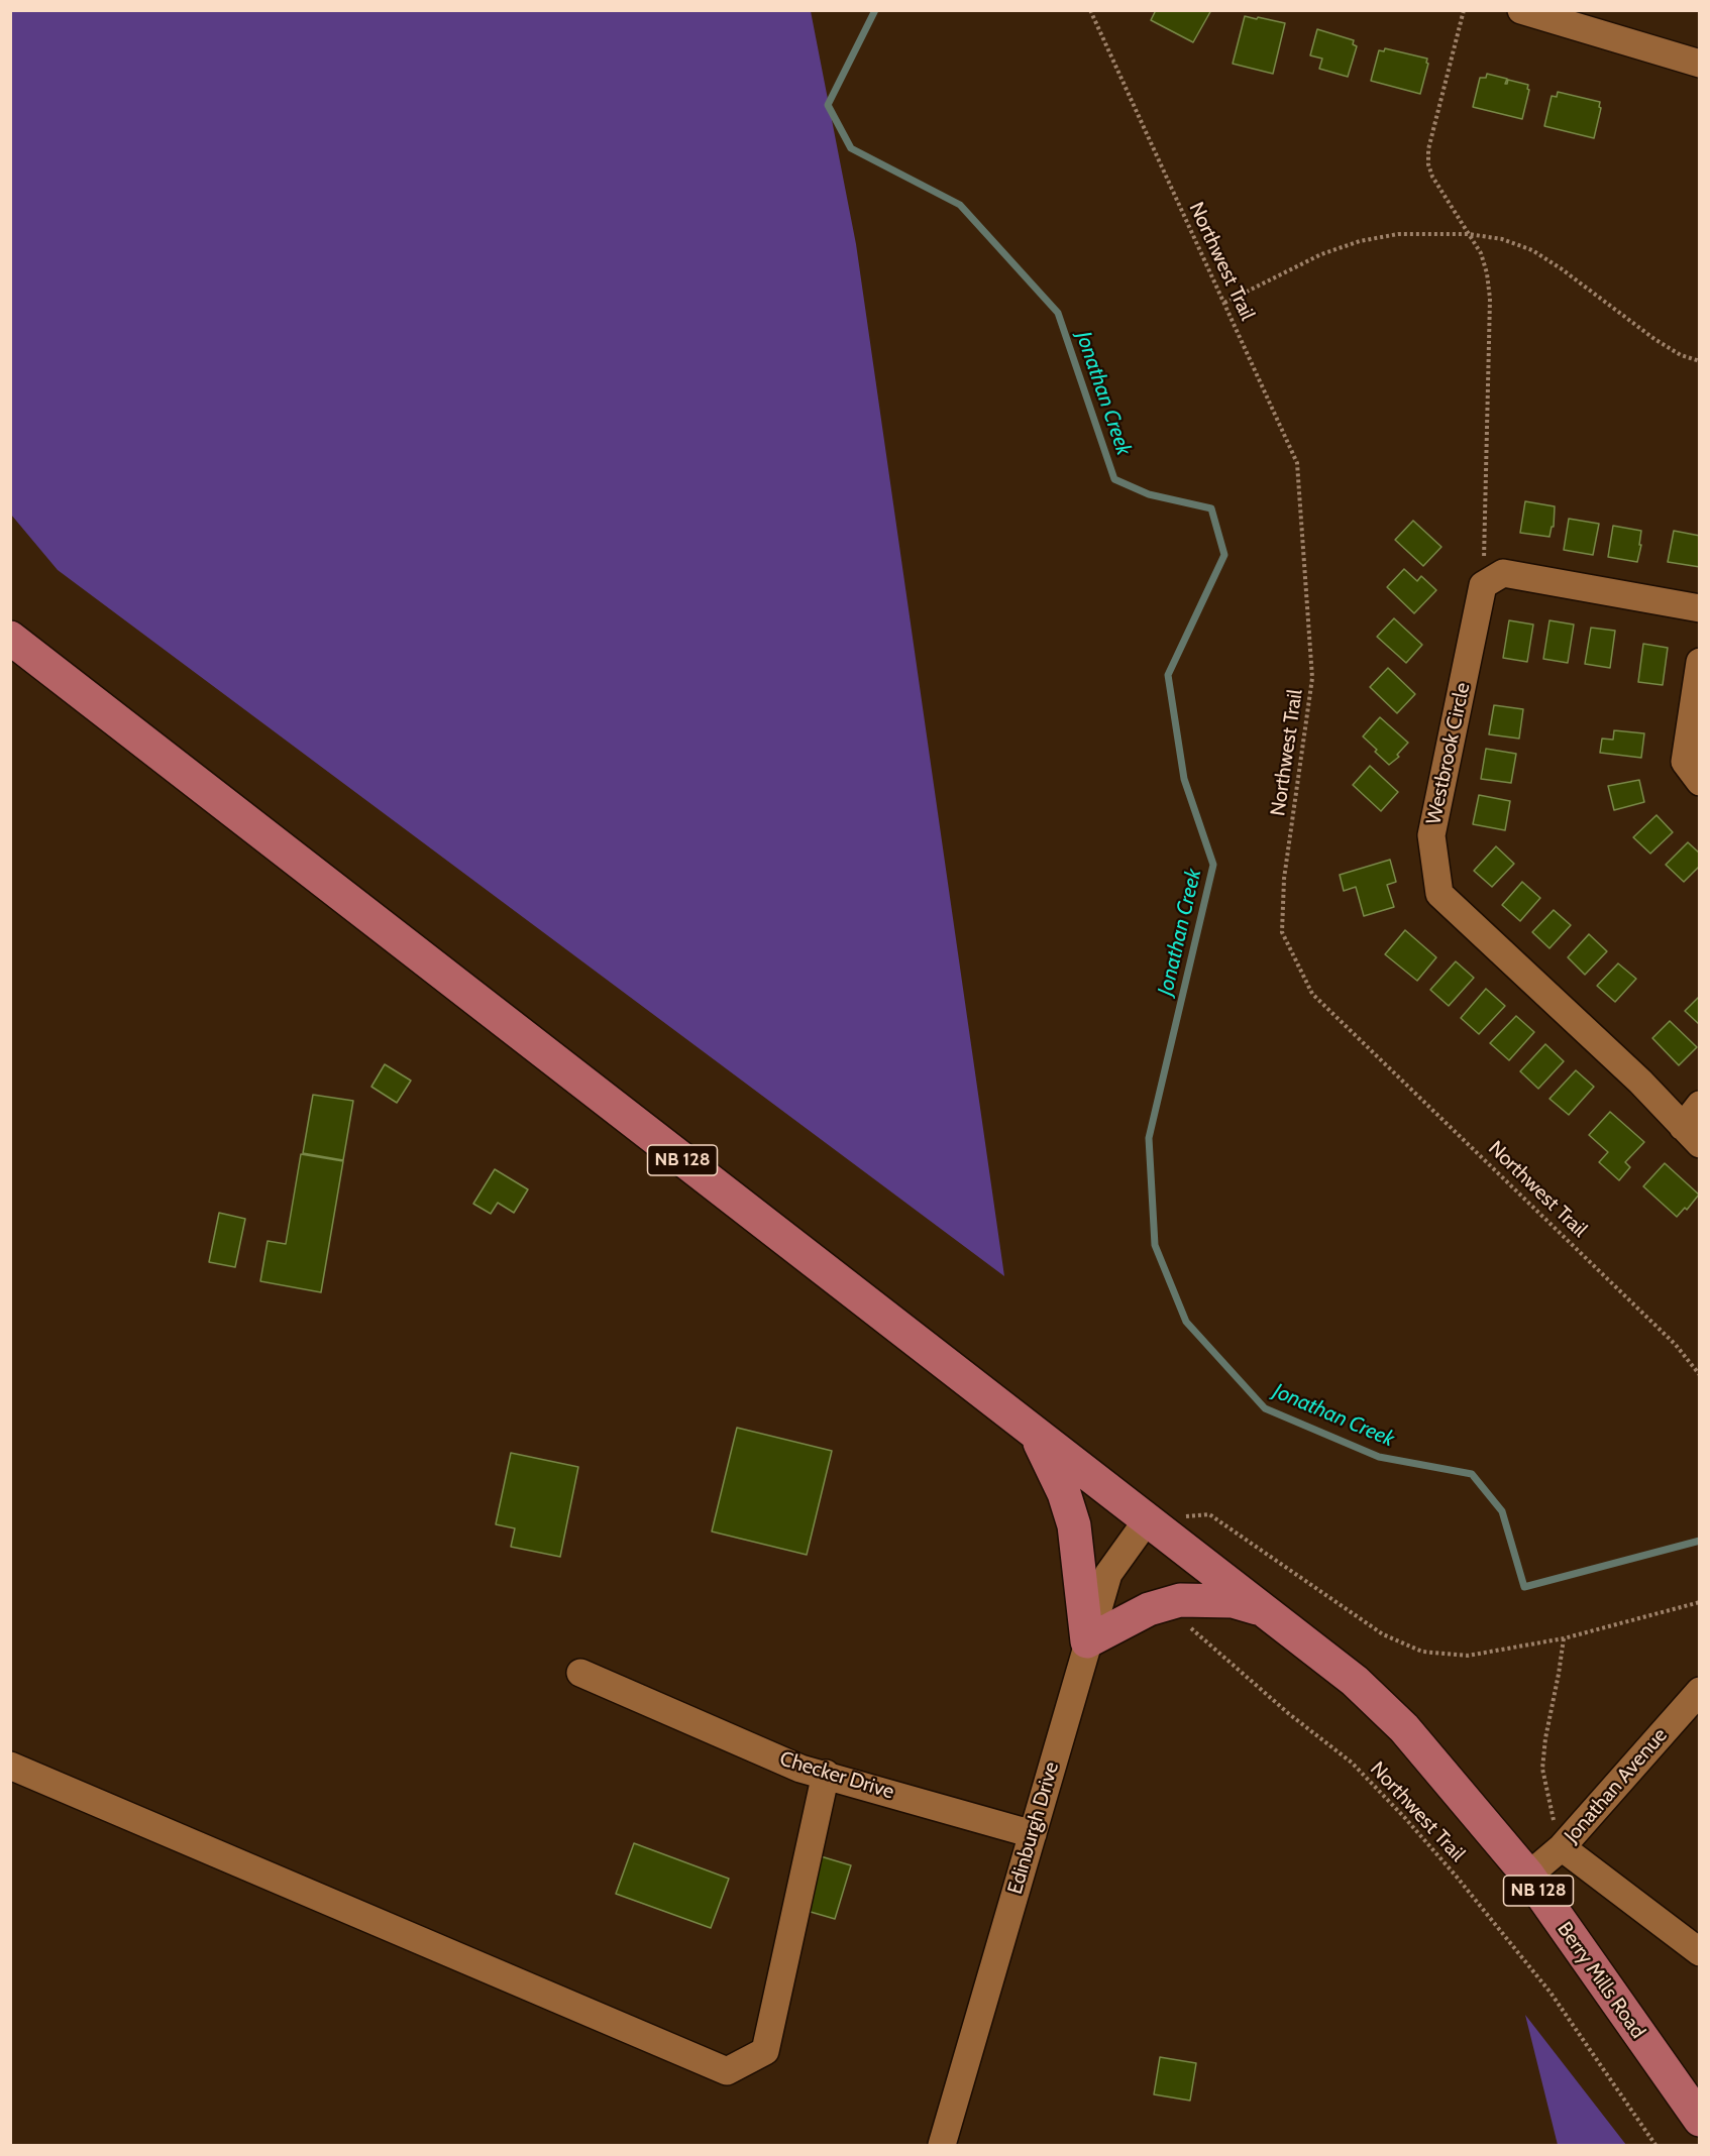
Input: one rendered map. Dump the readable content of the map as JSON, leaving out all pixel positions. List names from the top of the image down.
{
  "streets": {
    "main road": ["NB 128", "Berry Mills Road"],
    "street": [
      "Westbrook Circle",
      "Checker Drive",
      "Jonathan Avenue",
      "Edinburgh Drive"
    ],
    "path": ["Northwest Trail"]
  },
  "crossings": [
    ["NB 128", "Edinburgh Drive"],
    ["NB 128", "Berry Mills Road"],
    ["Checker Drive", "Edinburgh Drive"],
    ["Jonathan Avenue", "Berry Mills Road"]
  ],
  "water": ["Jonathan Creek"]
}
